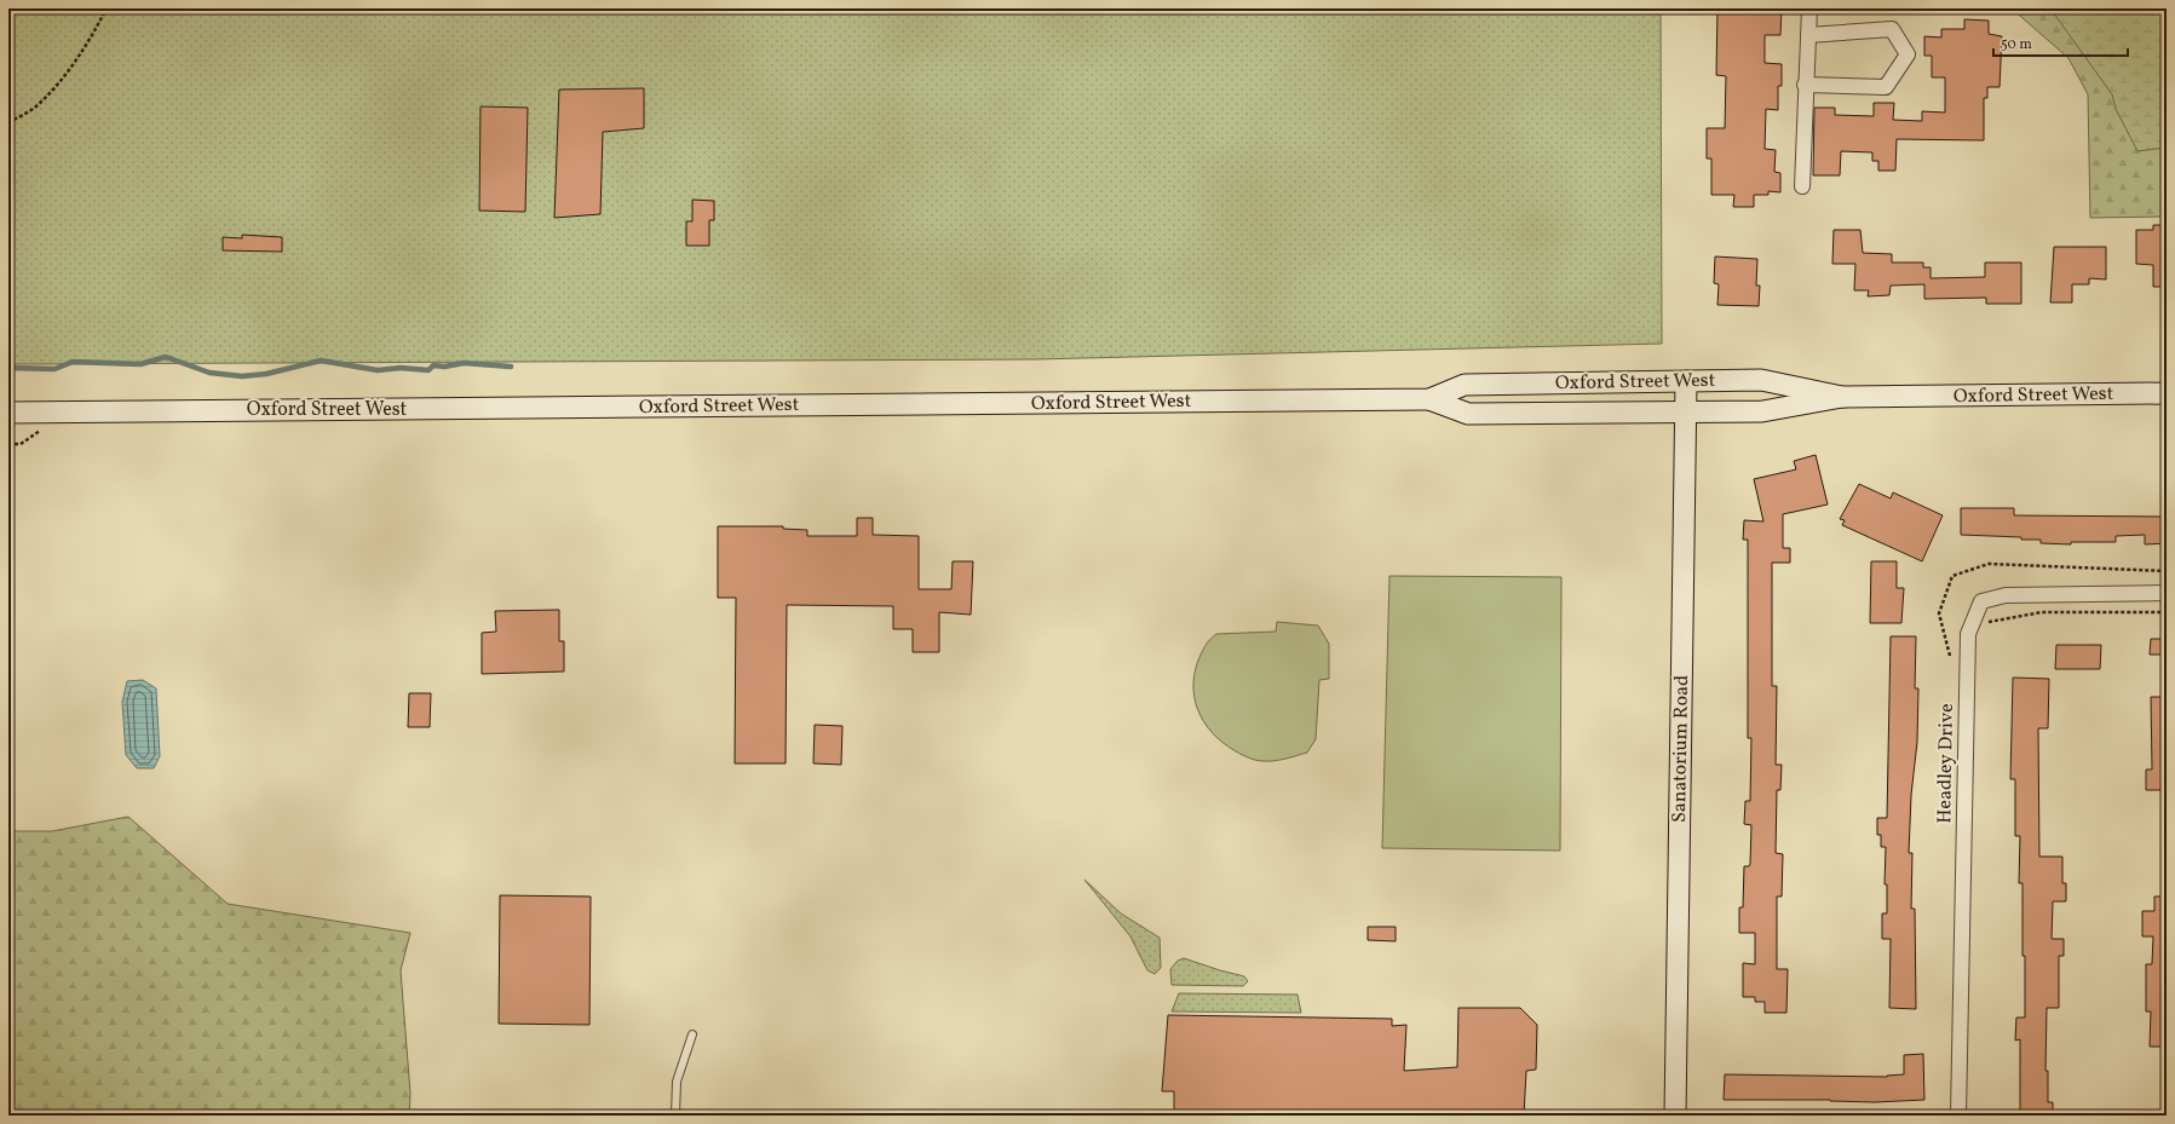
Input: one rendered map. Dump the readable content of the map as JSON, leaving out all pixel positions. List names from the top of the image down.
{
  "streets": {
    "main road": ["Oxford Street West", "Sanatorium Road"],
    "street": ["Headley Drive"]
  },
  "crossings": [
    ["Oxford Street West", "Sanatorium Road"]
  ],
  "scale_bar": "50 m"
}
